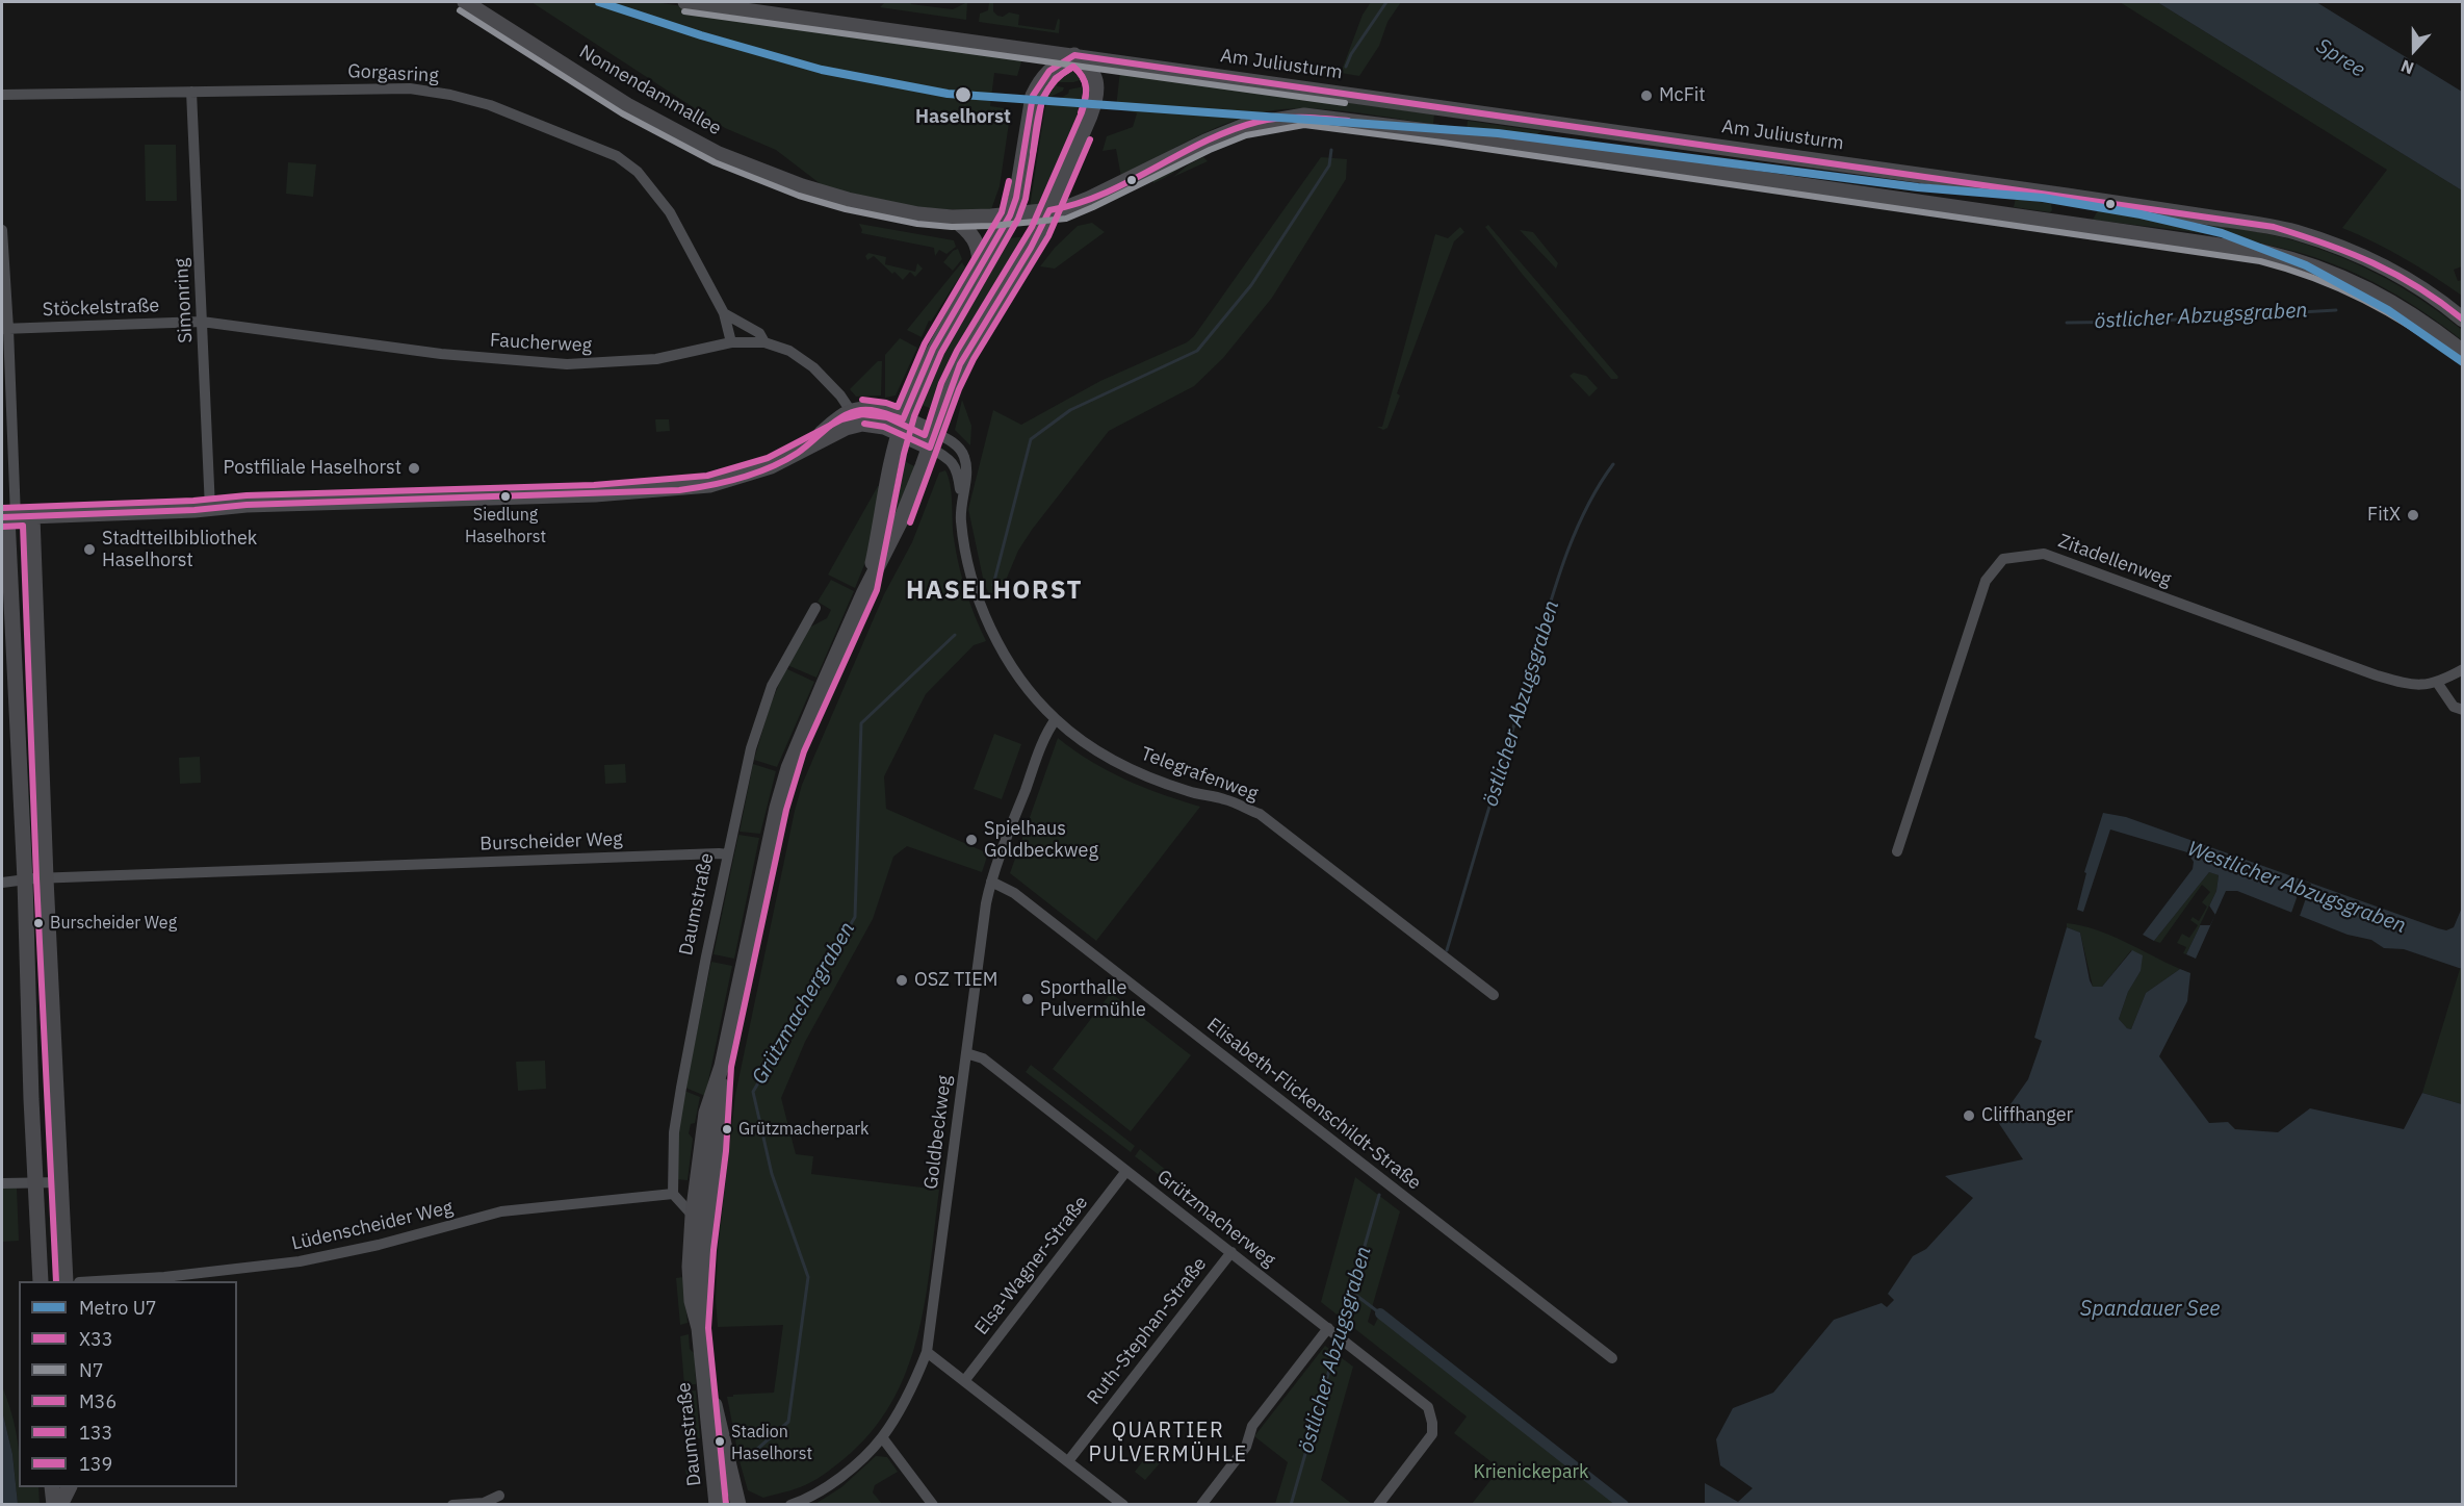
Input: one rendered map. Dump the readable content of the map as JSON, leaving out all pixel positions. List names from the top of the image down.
{
  "streets": {
    "main road": ["Am Juliusturm", "Nonnendammallee", "Daumstraße"],
    "street": [
      "Gorgasring",
      "Simonring",
      "Stöckelstraße",
      "Faucherweg",
      "Zitadellenweg",
      "Telegrafenweg",
      "Burscheider Weg",
      "Elisabeth-Flickenschildt-Straße",
      "Goldbeckweg",
      "Grützmacherweg",
      "Lüdenscheider Weg",
      "Elsa-Wagner-Straße",
      "Ruth-Stephan-Straße"
    ]
  },
  "crossings": [
    ["Am Juliusturm", "Daumstraße"],
    ["Gorgasring", "Simonring"],
    ["Gorgasring", "Faucherweg"],
    ["Nonnendammallee", "Daumstraße"],
    ["Simonring", "Stöckelstraße"],
    ["Simonring", "Faucherweg"],
    ["Stöckelstraße", "Faucherweg"],
    ["Telegrafenweg", "Daumstraße"],
    ["Telegrafenweg", "Goldbeckweg"],
    ["Burscheider Weg", "Daumstraße"],
    ["Daumstraße", "Lüdenscheider Weg"],
    ["Elisabeth-Flickenschildt-Straße", "Goldbeckweg"],
    ["Goldbeckweg", "Grützmacherweg"],
    ["Grützmacherweg", "Elsa-Wagner-Straße"],
    ["Grützmacherweg", "Ruth-Stephan-Straße"]
  ],
  "districts": ["HASELHORST", "QUARTIER PULVERMÜHLE"],
  "water": [
    "Spree",
    "östlicher Abzugsgraben",
    "Westlicher Abzugsgraben",
    "Grützmachergraben",
    "Spandauer See"
  ],
  "parks": ["Krienickepark"],
  "places": [
    "Haselhorst",
    "McFit",
    "Postfiliale Haselhorst",
    "Siedlung Haselhorst",
    "FitX",
    "Stadtteilbibliothek Haselhorst",
    "Spielhaus Goldbeckweg",
    "Burscheider Weg",
    "OSZ TIEM",
    "Sporthalle Pulvermühle",
    "Cliffhanger",
    "Grützmacherpark",
    "Stadion Haselhorst"
  ],
  "lines": [
    "metro line U7",
    "transit line N7",
    "transit line X33",
    "transit line M36",
    "transit line 133",
    "transit line 139"
  ],
  "legend": [
    "Metro U7",
    "X33",
    "N7",
    "M36",
    "133",
    "139"
  ],
  "north": "bottom"
}
